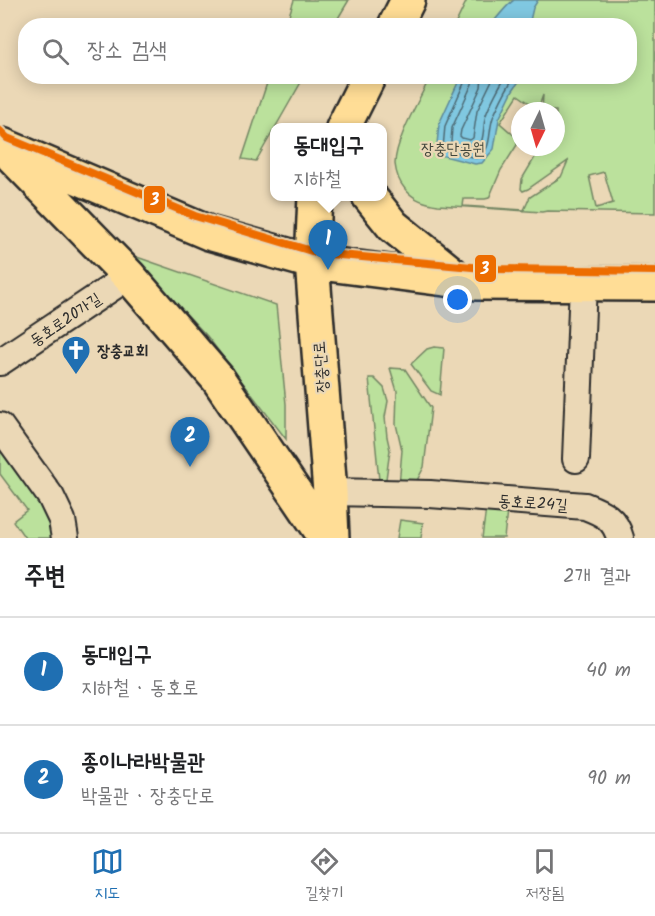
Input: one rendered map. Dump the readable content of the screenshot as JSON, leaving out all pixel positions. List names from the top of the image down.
{
  "streets": {
    "main road": ["장충단로"],
    "street": ["동호로20가길", "동호로24길"]
  },
  "crossings": [
    ["장충단로", "동호로24길"]
  ],
  "parks": ["장충단공원"],
  "places": {
    "church": ["장충교회"]
  },
  "lines": ["transit line 3"],
  "north": "bottom",
  "page": {
    "search": "장소 검색",
    "popup": ["동대입구", "지하철"],
    "pins": ["1", "2"],
    "heading": ["주변", "2개 결과"],
    "list": [
      {
        "mark": "1",
        "name": "동대입구",
        "note": "지하철 · 동호로",
        "value": "40 m"
      },
      {
        "mark": "2",
        "name": "종이나라박물관",
        "note": "박물관 · 장충단로",
        "value": "90 m"
      }
    ],
    "nav": ["지도", "길찾기", "저장됨"]
  }
}
